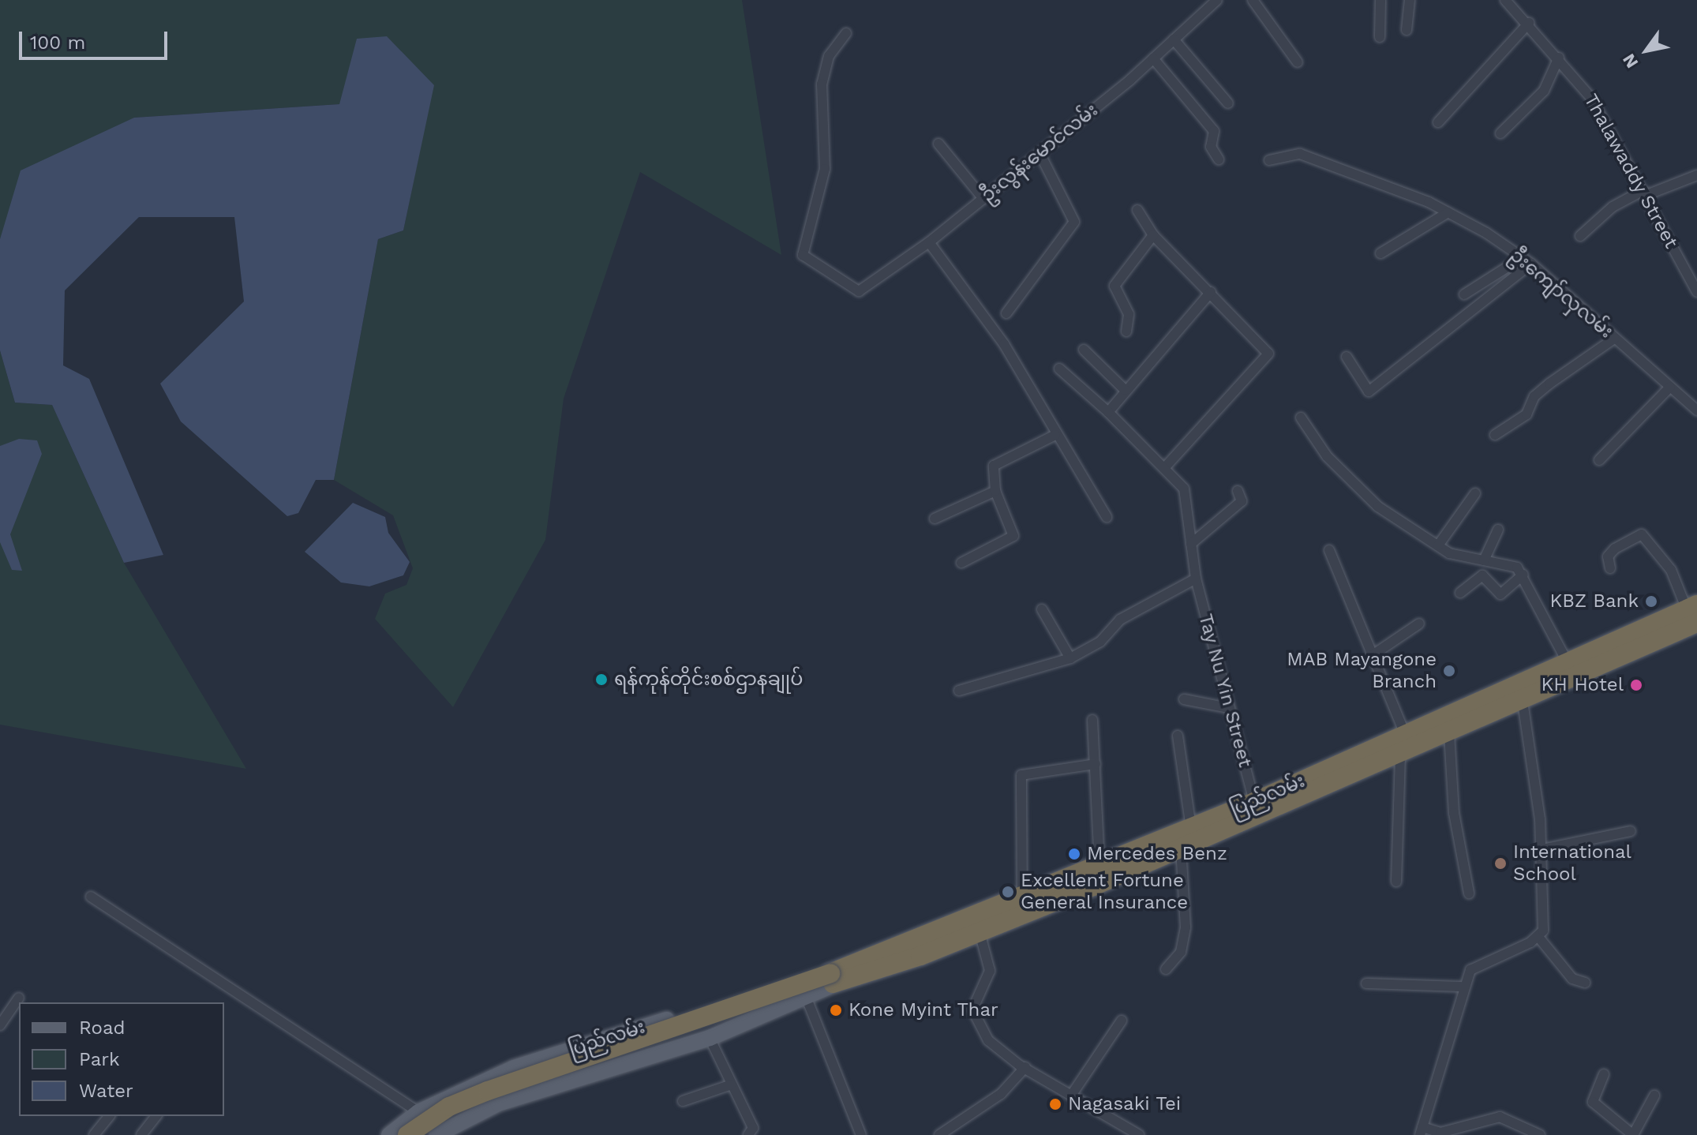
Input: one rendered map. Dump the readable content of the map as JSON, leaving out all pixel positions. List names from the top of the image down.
{
  "streets": {
    "highway": ["ပြည်လမ်း"],
    "street": [
      "ဦးလွန်းမောင်လမ်း",
      "Thalawaddy Street",
      "ဦးကျော်လှလမ်း",
      "Tay Nu Yin Street"
    ]
  },
  "crossings": [
    ["Tay Nu Yin Street", "ပြည်လမ်း"]
  ],
  "places": [
    "KBZ Bank",
    "MAB Mayangone Branch",
    "ရန်ကုန်တိုင်းစစ်ဌာနချုပ်",
    "KH Hotel",
    "Mercedes Benz",
    "International School",
    "Excellent Fortune General Insurance",
    "Kone Myint Thar",
    "Nagasaki Tei"
  ],
  "legend": ["Road", "Park", "Water"],
  "scale_bar": "100 m",
  "north": "bottom left"
}
